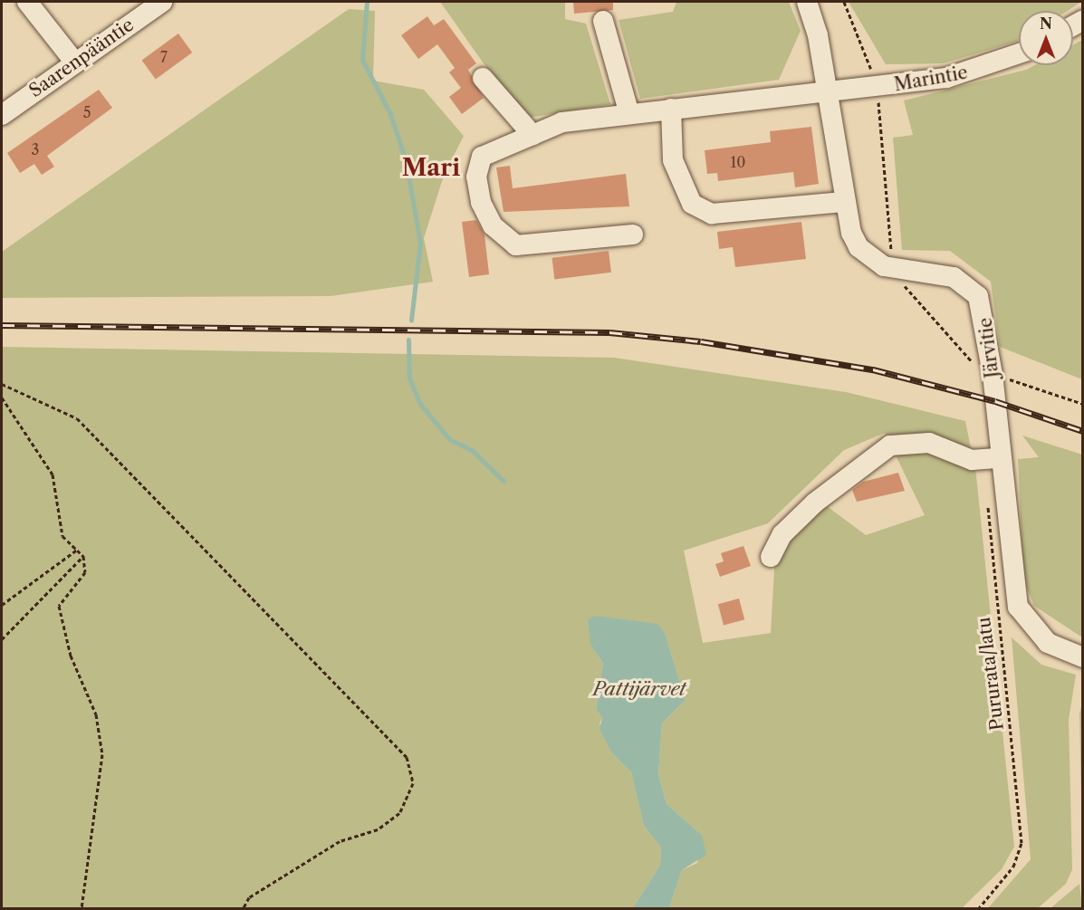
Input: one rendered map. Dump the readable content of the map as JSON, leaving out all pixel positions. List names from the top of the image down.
{
  "streets": {
    "street": ["Saarenpääntie", "Marintie", "Järvitie"],
    "path": ["Pururata/latu"]
  },
  "crossings": [
    ["Marintie", "Järvitie"]
  ],
  "districts": ["Mari"],
  "water": ["Pattijärvet"],
  "house_numbers": [
    "7",
    "5",
    "3",
    "10"
  ],
  "north": "top"
}
